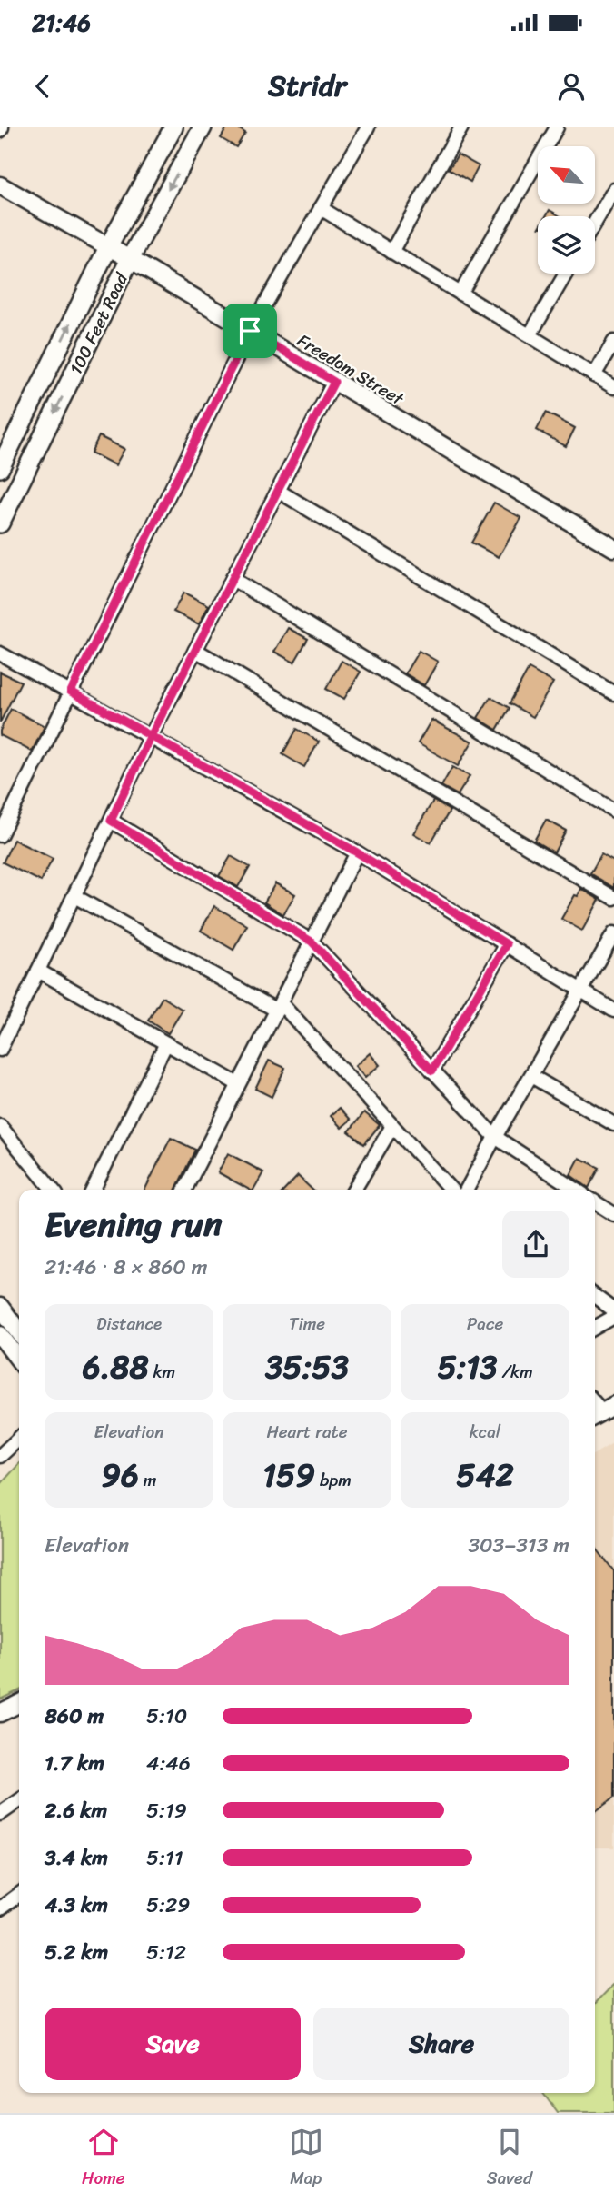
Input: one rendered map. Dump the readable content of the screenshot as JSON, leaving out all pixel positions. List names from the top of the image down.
{
  "streets": {
    "main road": ["100 Feet Road"],
    "street": ["Freedom Street"]
  },
  "crossings": [
    ["100 Feet Road", "Freedom Street"]
  ],
  "north": "top left",
  "page": {
    "status": "21:46",
    "header": "Stridr",
    "heading": ["Evening run", "21:46 · 8 × 860 m"],
    "stats": [
      ["Distance", "6.88 km"],
      ["Time", "35:53"],
      ["Pace", "5:13 /km"],
      ["Elevation", "96 m"],
      ["Heart rate", "159 bpm"],
      ["kcal", "542"]
    ],
    "chart": ["Elevation", "303–313 m"],
    "list": [
      {
        "name": "860 m",
        "note": "5:10"
      },
      {
        "name": "1.7 km",
        "note": "4:46"
      },
      {
        "name": "2.6 km",
        "note": "5:19"
      },
      {
        "name": "3.4 km",
        "note": "5:11"
      },
      {
        "name": "4.3 km",
        "note": "5:29"
      },
      {
        "name": "5.2 km",
        "note": "5:12"
      }
    ],
    "buttons": ["Save", "Share"],
    "tabs": ["Home", "Map", "Saved"]
  }
}
